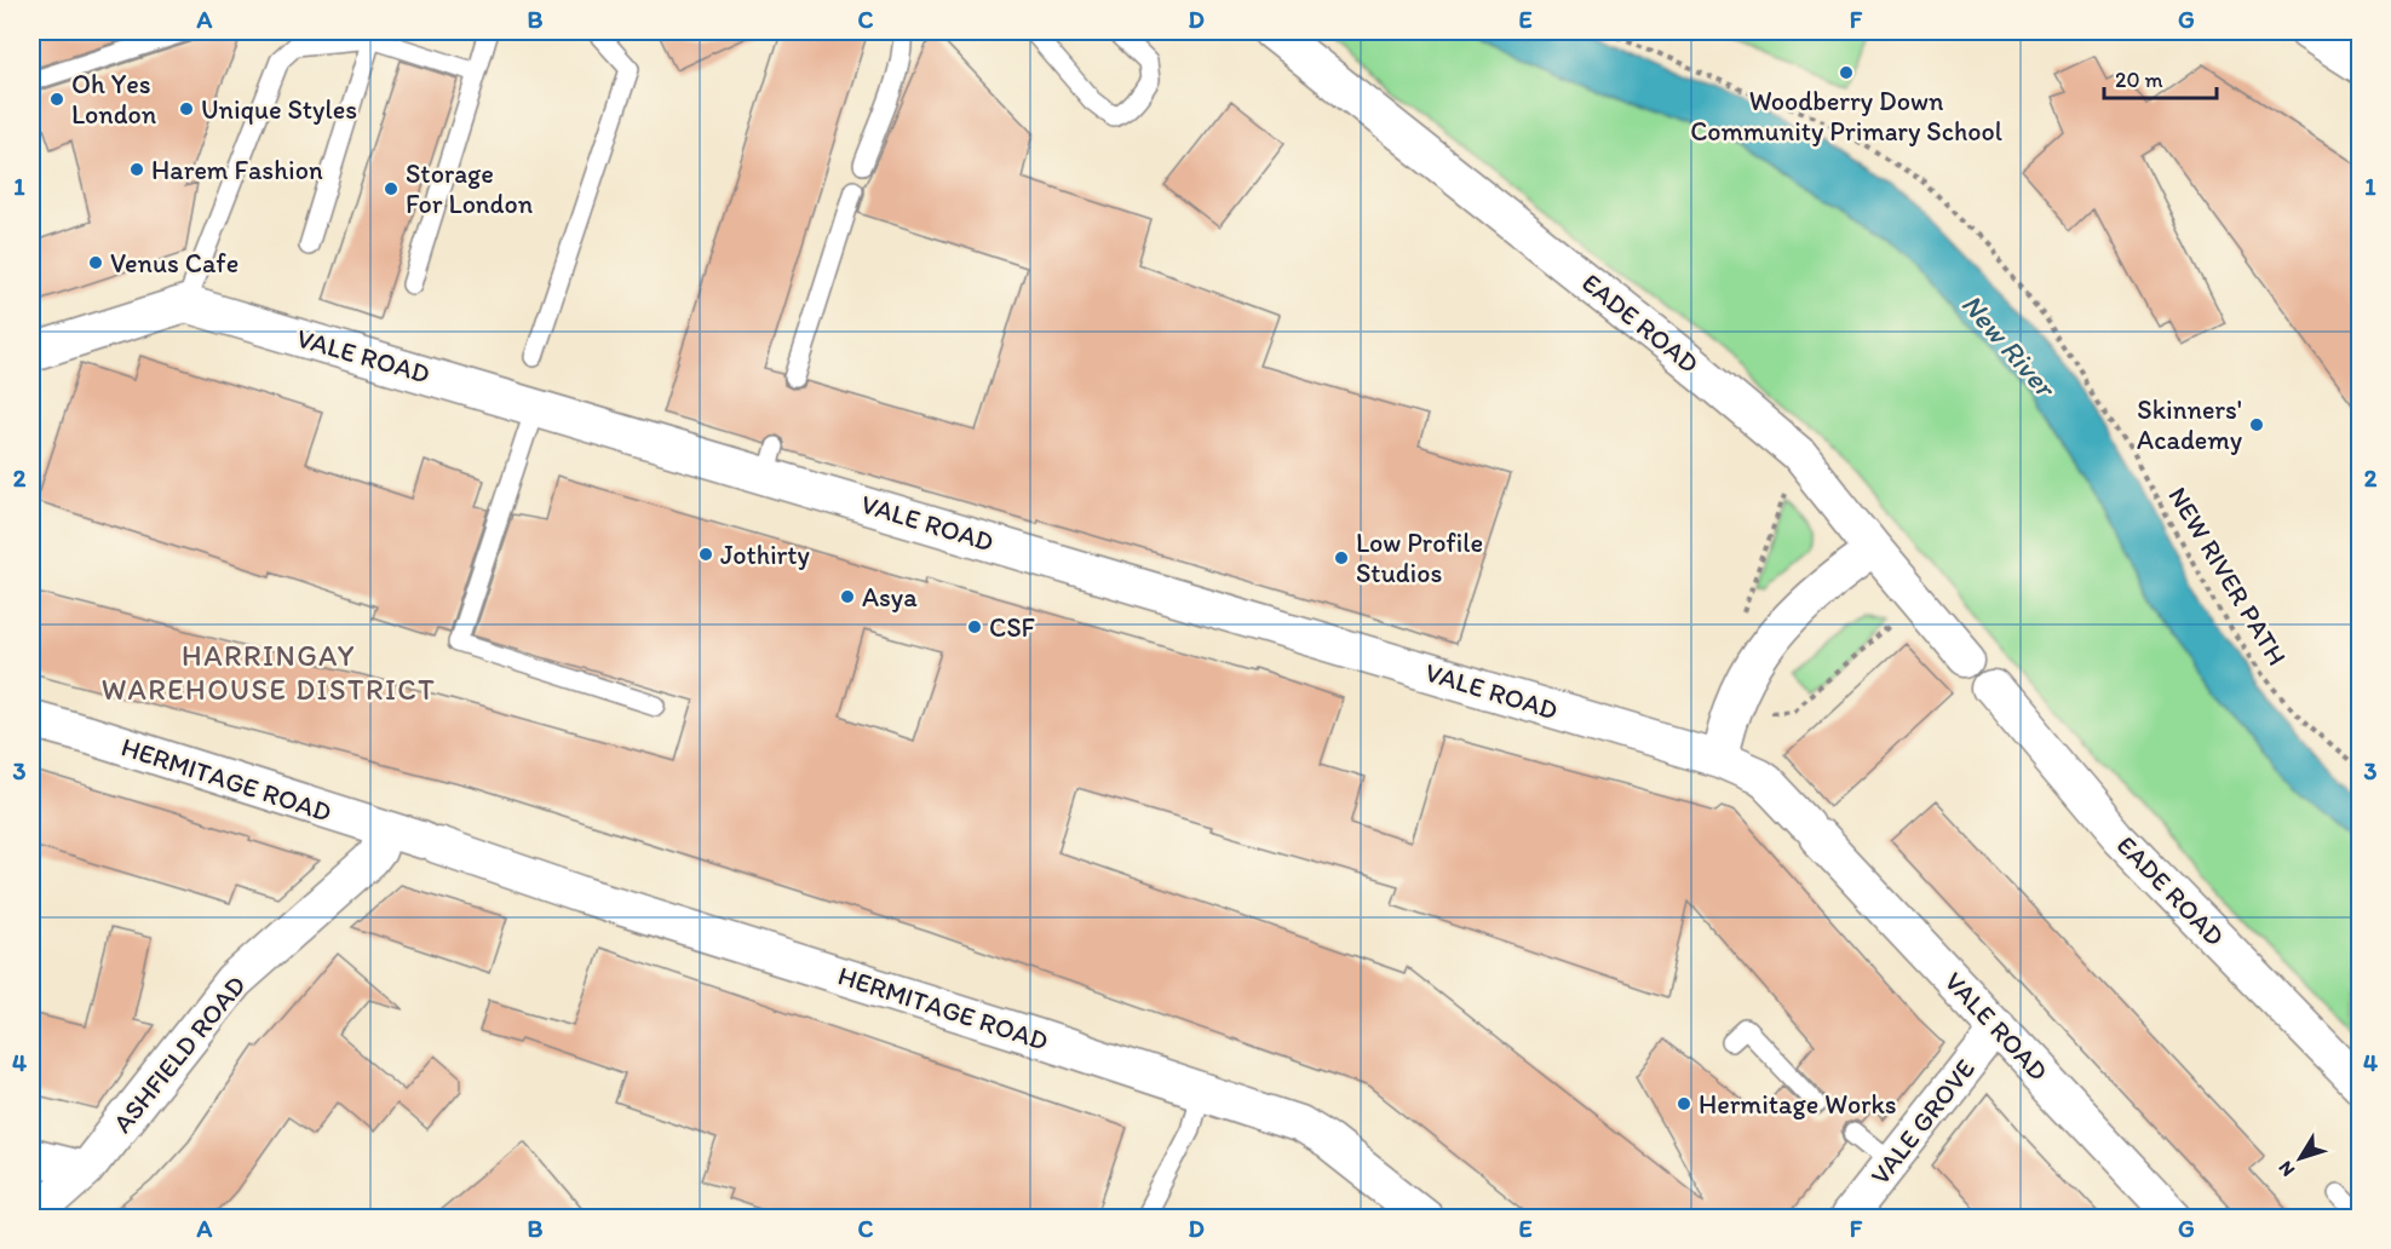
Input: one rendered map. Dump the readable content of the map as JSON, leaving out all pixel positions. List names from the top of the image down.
{
  "streets": {
    "street": [
      "EADE ROAD",
      "VALE ROAD",
      "HERMITAGE ROAD",
      "ASHFIELD ROAD",
      "VALE GROVE"
    ],
    "path": ["NEW RIVER PATH"]
  },
  "crossings": [
    ["VALE ROAD", "VALE GROVE"],
    ["HERMITAGE ROAD", "ASHFIELD ROAD"]
  ],
  "districts": ["HARRINGAY WAREHOUSE DISTRICT"],
  "water": ["New River"],
  "places": [
    "Woodberry Down Community Primary School",
    "Oh Yes London",
    "Unique Styles",
    "Harem Fashion",
    "Storage For London",
    "Venus Cafe",
    "Skinners' Academy",
    "Jothirty",
    "Low Profile Studios",
    "Asya",
    "CSF",
    "Hermitage Works"
  ],
  "scale_bar": "20 m",
  "north": "bottom left",
  "grid": {
    "columns": [
      "A",
      "B",
      "C",
      "D",
      "E",
      "F",
      "G"
    ],
    "rows": [
      "1",
      "2",
      "3",
      "4"
    ]
  }
}
